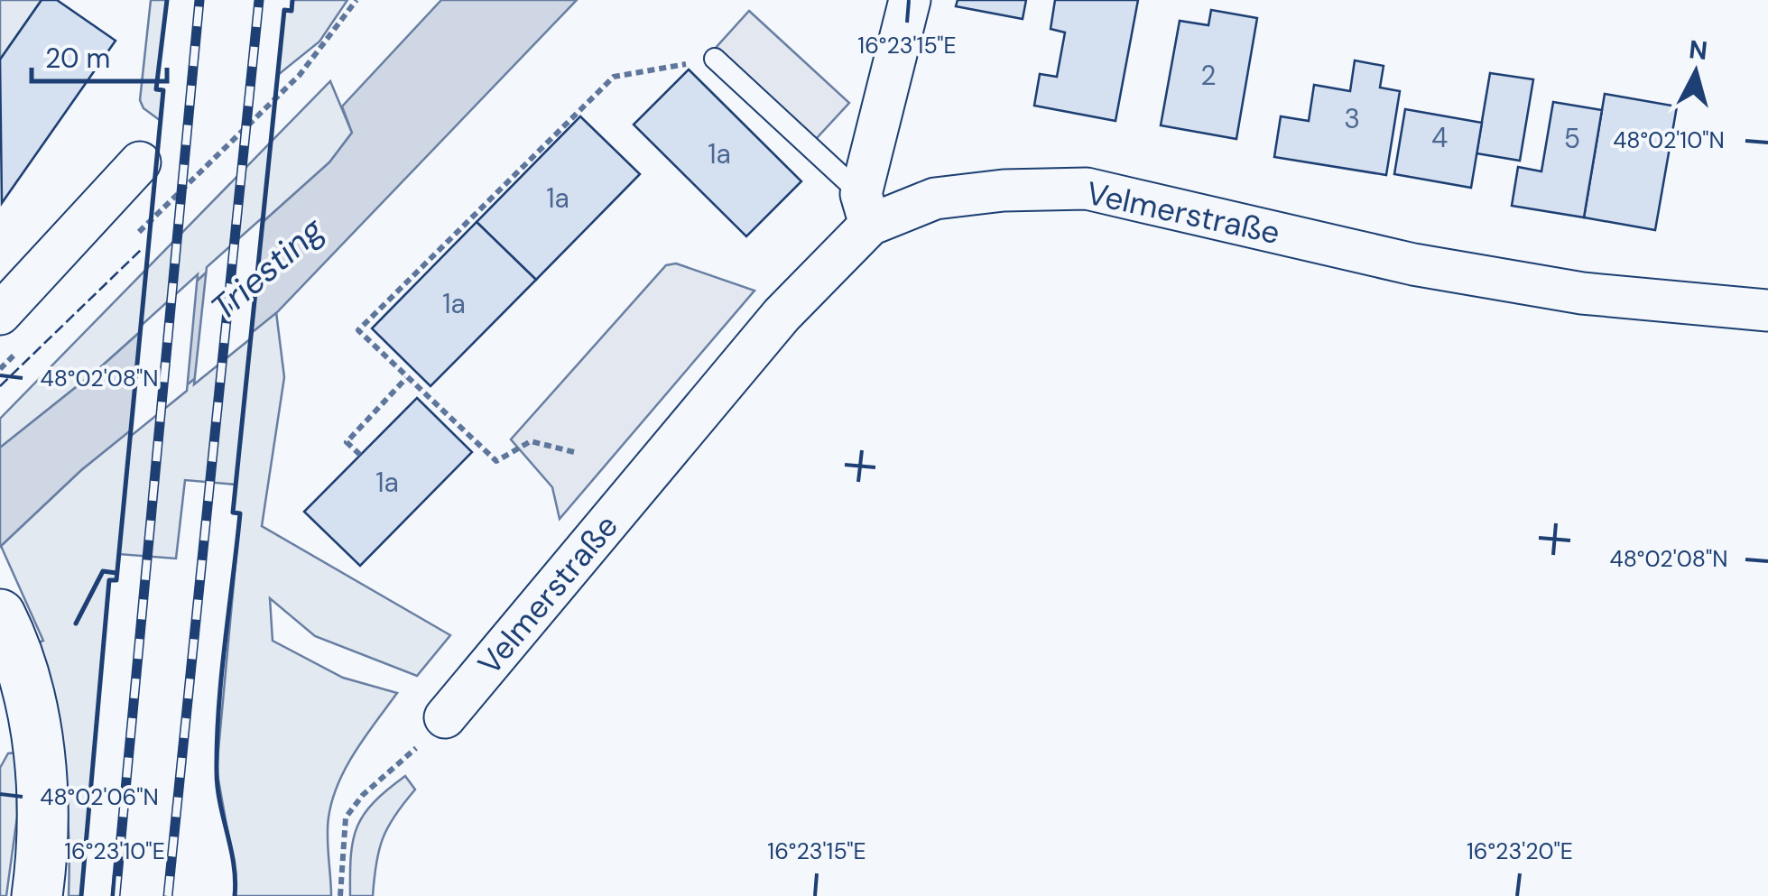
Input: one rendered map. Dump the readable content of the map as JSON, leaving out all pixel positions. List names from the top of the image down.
{
  "streets": {
    "street": ["Velmerstraße"]
  },
  "water": ["Triesting"],
  "house_numbers": [
    "2",
    "3",
    "4",
    "5",
    "1a",
    "1a",
    "1a",
    "1a"
  ],
  "scale_bar": "20 m",
  "north": "top",
  "coordinates": [
    "16°23'15\"E",
    "48°02'10\"N",
    "48°02'08\"N",
    "48°02'06\"N",
    "16°23'10\"E",
    "16°23'20\"E"
  ]
}
